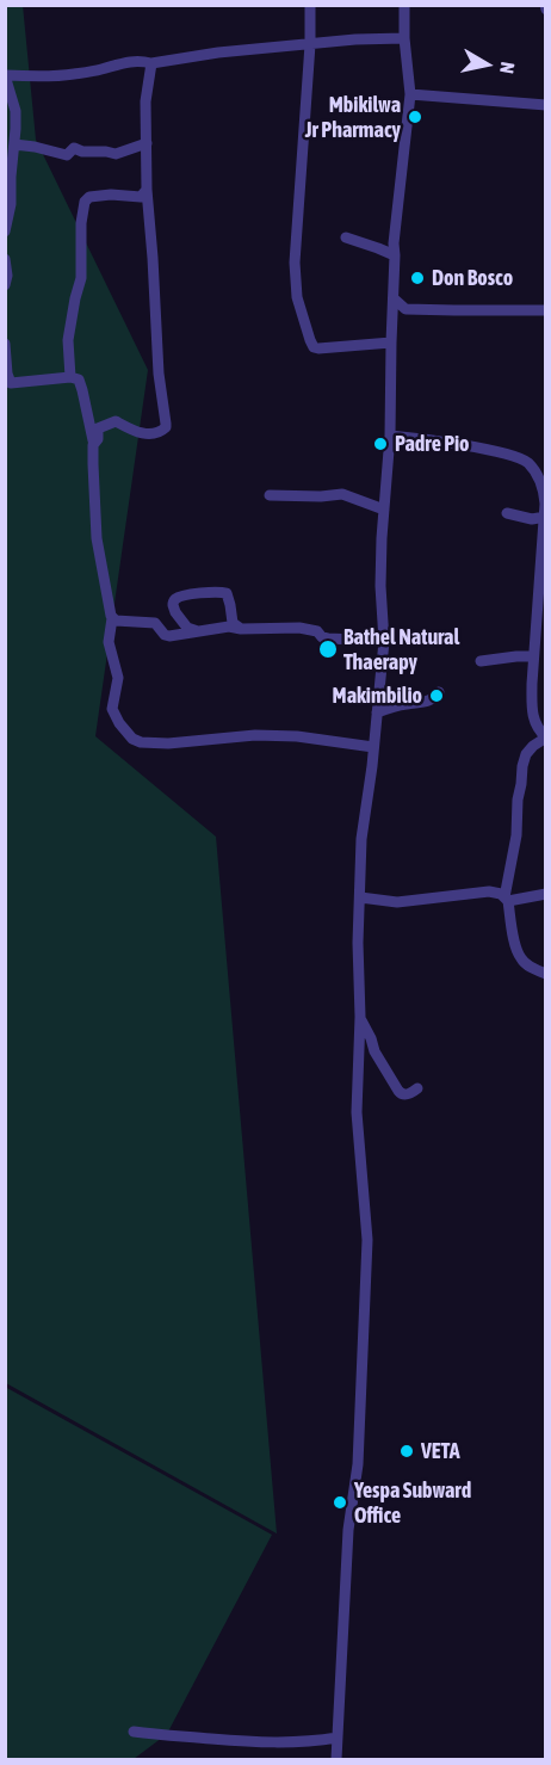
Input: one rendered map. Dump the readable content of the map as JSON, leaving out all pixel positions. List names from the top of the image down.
{
  "places": [
    "Mbikilwa Jr Pharmacy",
    "Don Bosco",
    "Padre Pio",
    "Bathel Natural Thaerapy",
    "Makimbilio",
    "VETA",
    "Yespa Subward Office"
  ],
  "north": "right"
}
